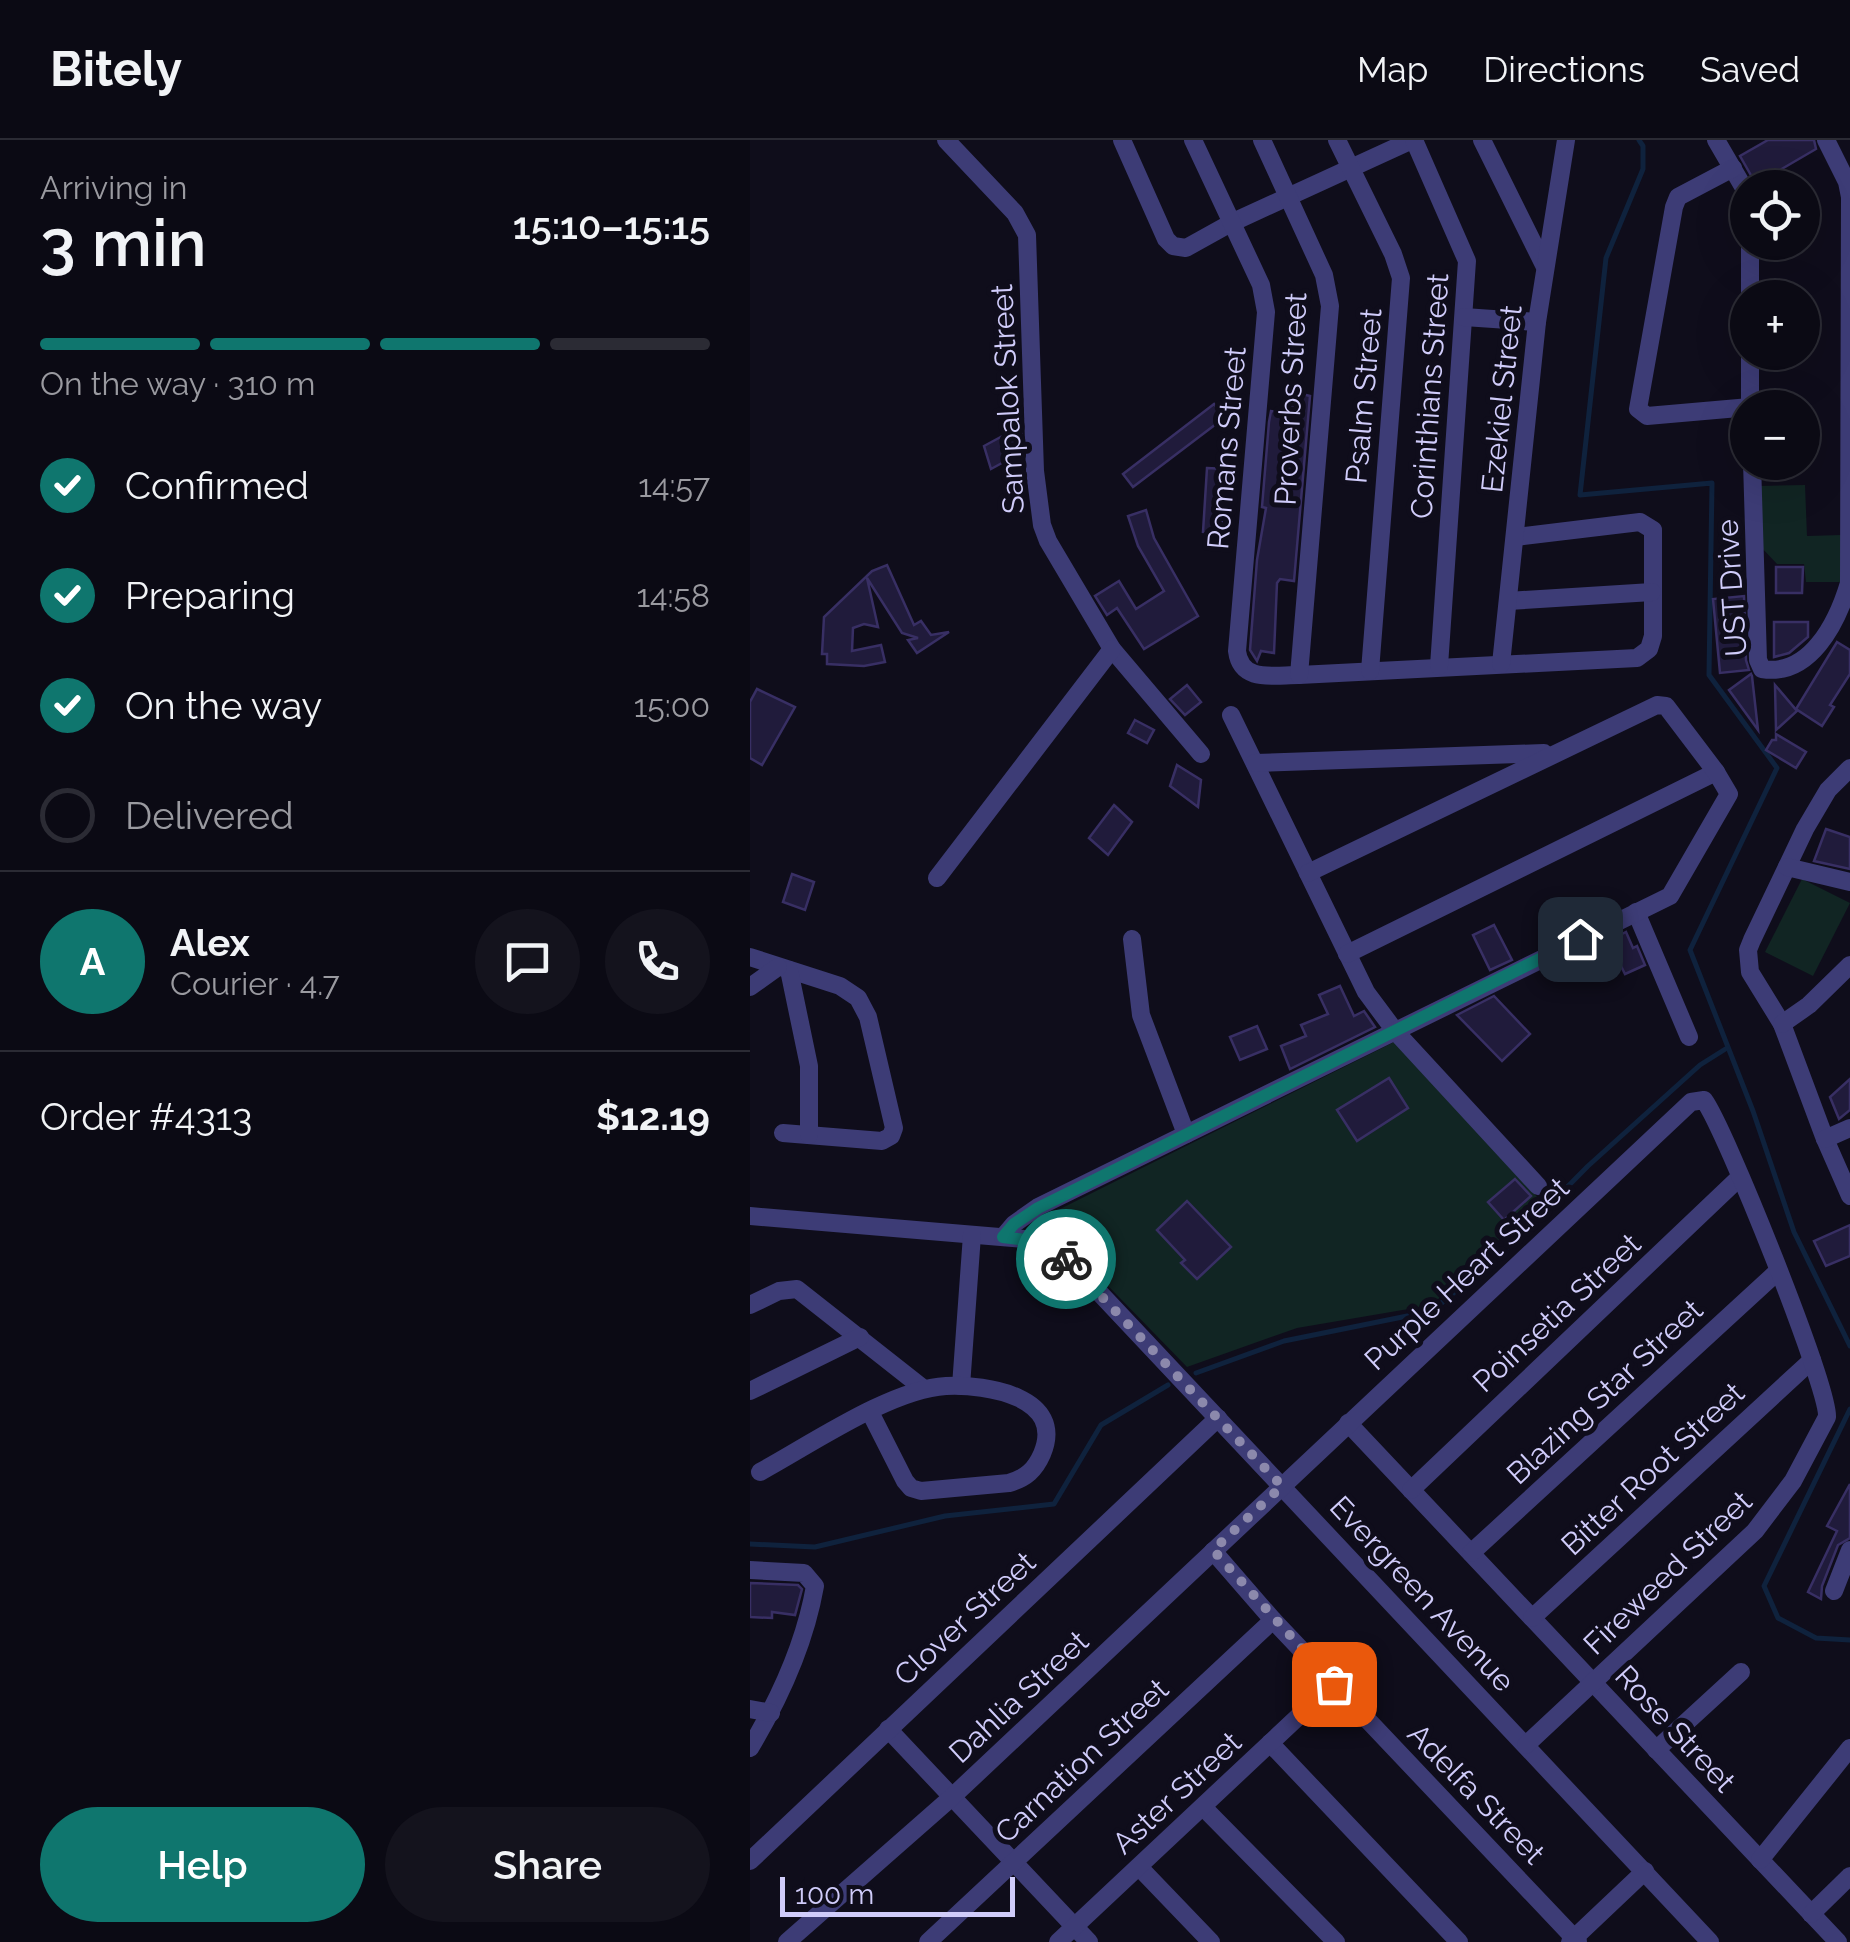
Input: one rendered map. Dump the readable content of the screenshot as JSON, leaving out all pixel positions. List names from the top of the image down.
{
  "streets": {
    "street": [
      "Psalm Street",
      "Corinthians Street",
      "Sampalok Street",
      "Proverbs Street",
      "Ezekiel Street",
      "Romans Street",
      "UST Drive",
      "Purple Heart Street",
      "Poinsetia Street",
      "Blazing Star Street",
      "Bitter Root Street",
      "Fireweed Street",
      "Evergreen Avenue",
      "Clover Street",
      "Dahlia Street",
      "Rose Street",
      "Carnation Street",
      "Aster Street",
      "Adelfa Street"
    ]
  },
  "crossings": [
    ["Proverbs Street", "Romans Street"],
    ["Purple Heart Street", "Fireweed Street"],
    ["Purple Heart Street", "Evergreen Avenue"],
    ["Purple Heart Street", "Dahlia Street"],
    ["Purple Heart Street", "Rose Street"],
    ["Poinsetia Street", "Fireweed Street"],
    ["Poinsetia Street", "Rose Street"],
    ["Blazing Star Street", "Fireweed Street"],
    ["Blazing Star Street", "Rose Street"],
    ["Bitter Root Street", "Fireweed Street"],
    ["Bitter Root Street", "Rose Street"],
    ["Fireweed Street", "Evergreen Avenue"],
    ["Fireweed Street", "Rose Street"],
    ["Evergreen Avenue", "Clover Street"],
    ["Evergreen Avenue", "Dahlia Street"],
    ["Dahlia Street", "Adelfa Street"],
    ["Carnation Street", "Adelfa Street"],
    ["Aster Street", "Adelfa Street"]
  ],
  "scale_bar": "100 m",
  "page": {
    "header": "Bitely",
    "nav": ["Map", "Directions", "Saved"],
    "heading": ["3 min", "Arriving in", "15:10–15:15"],
    "panel": [
      "Alex",
      "Courier · 4.7",
      "Order #4313",
      "$12.19"
    ],
    "map_buttons": ["+", "−"],
    "bar": "On the way · 310 m",
    "list": [
      ["Confirmed", "14:57"],
      ["Preparing", "14:58"],
      ["On the way", "15:00"],
      "Delivered"
    ],
    "round": "A",
    "buttons": ["Help", "Share"],
    "scale": "100 m"
  }
}
